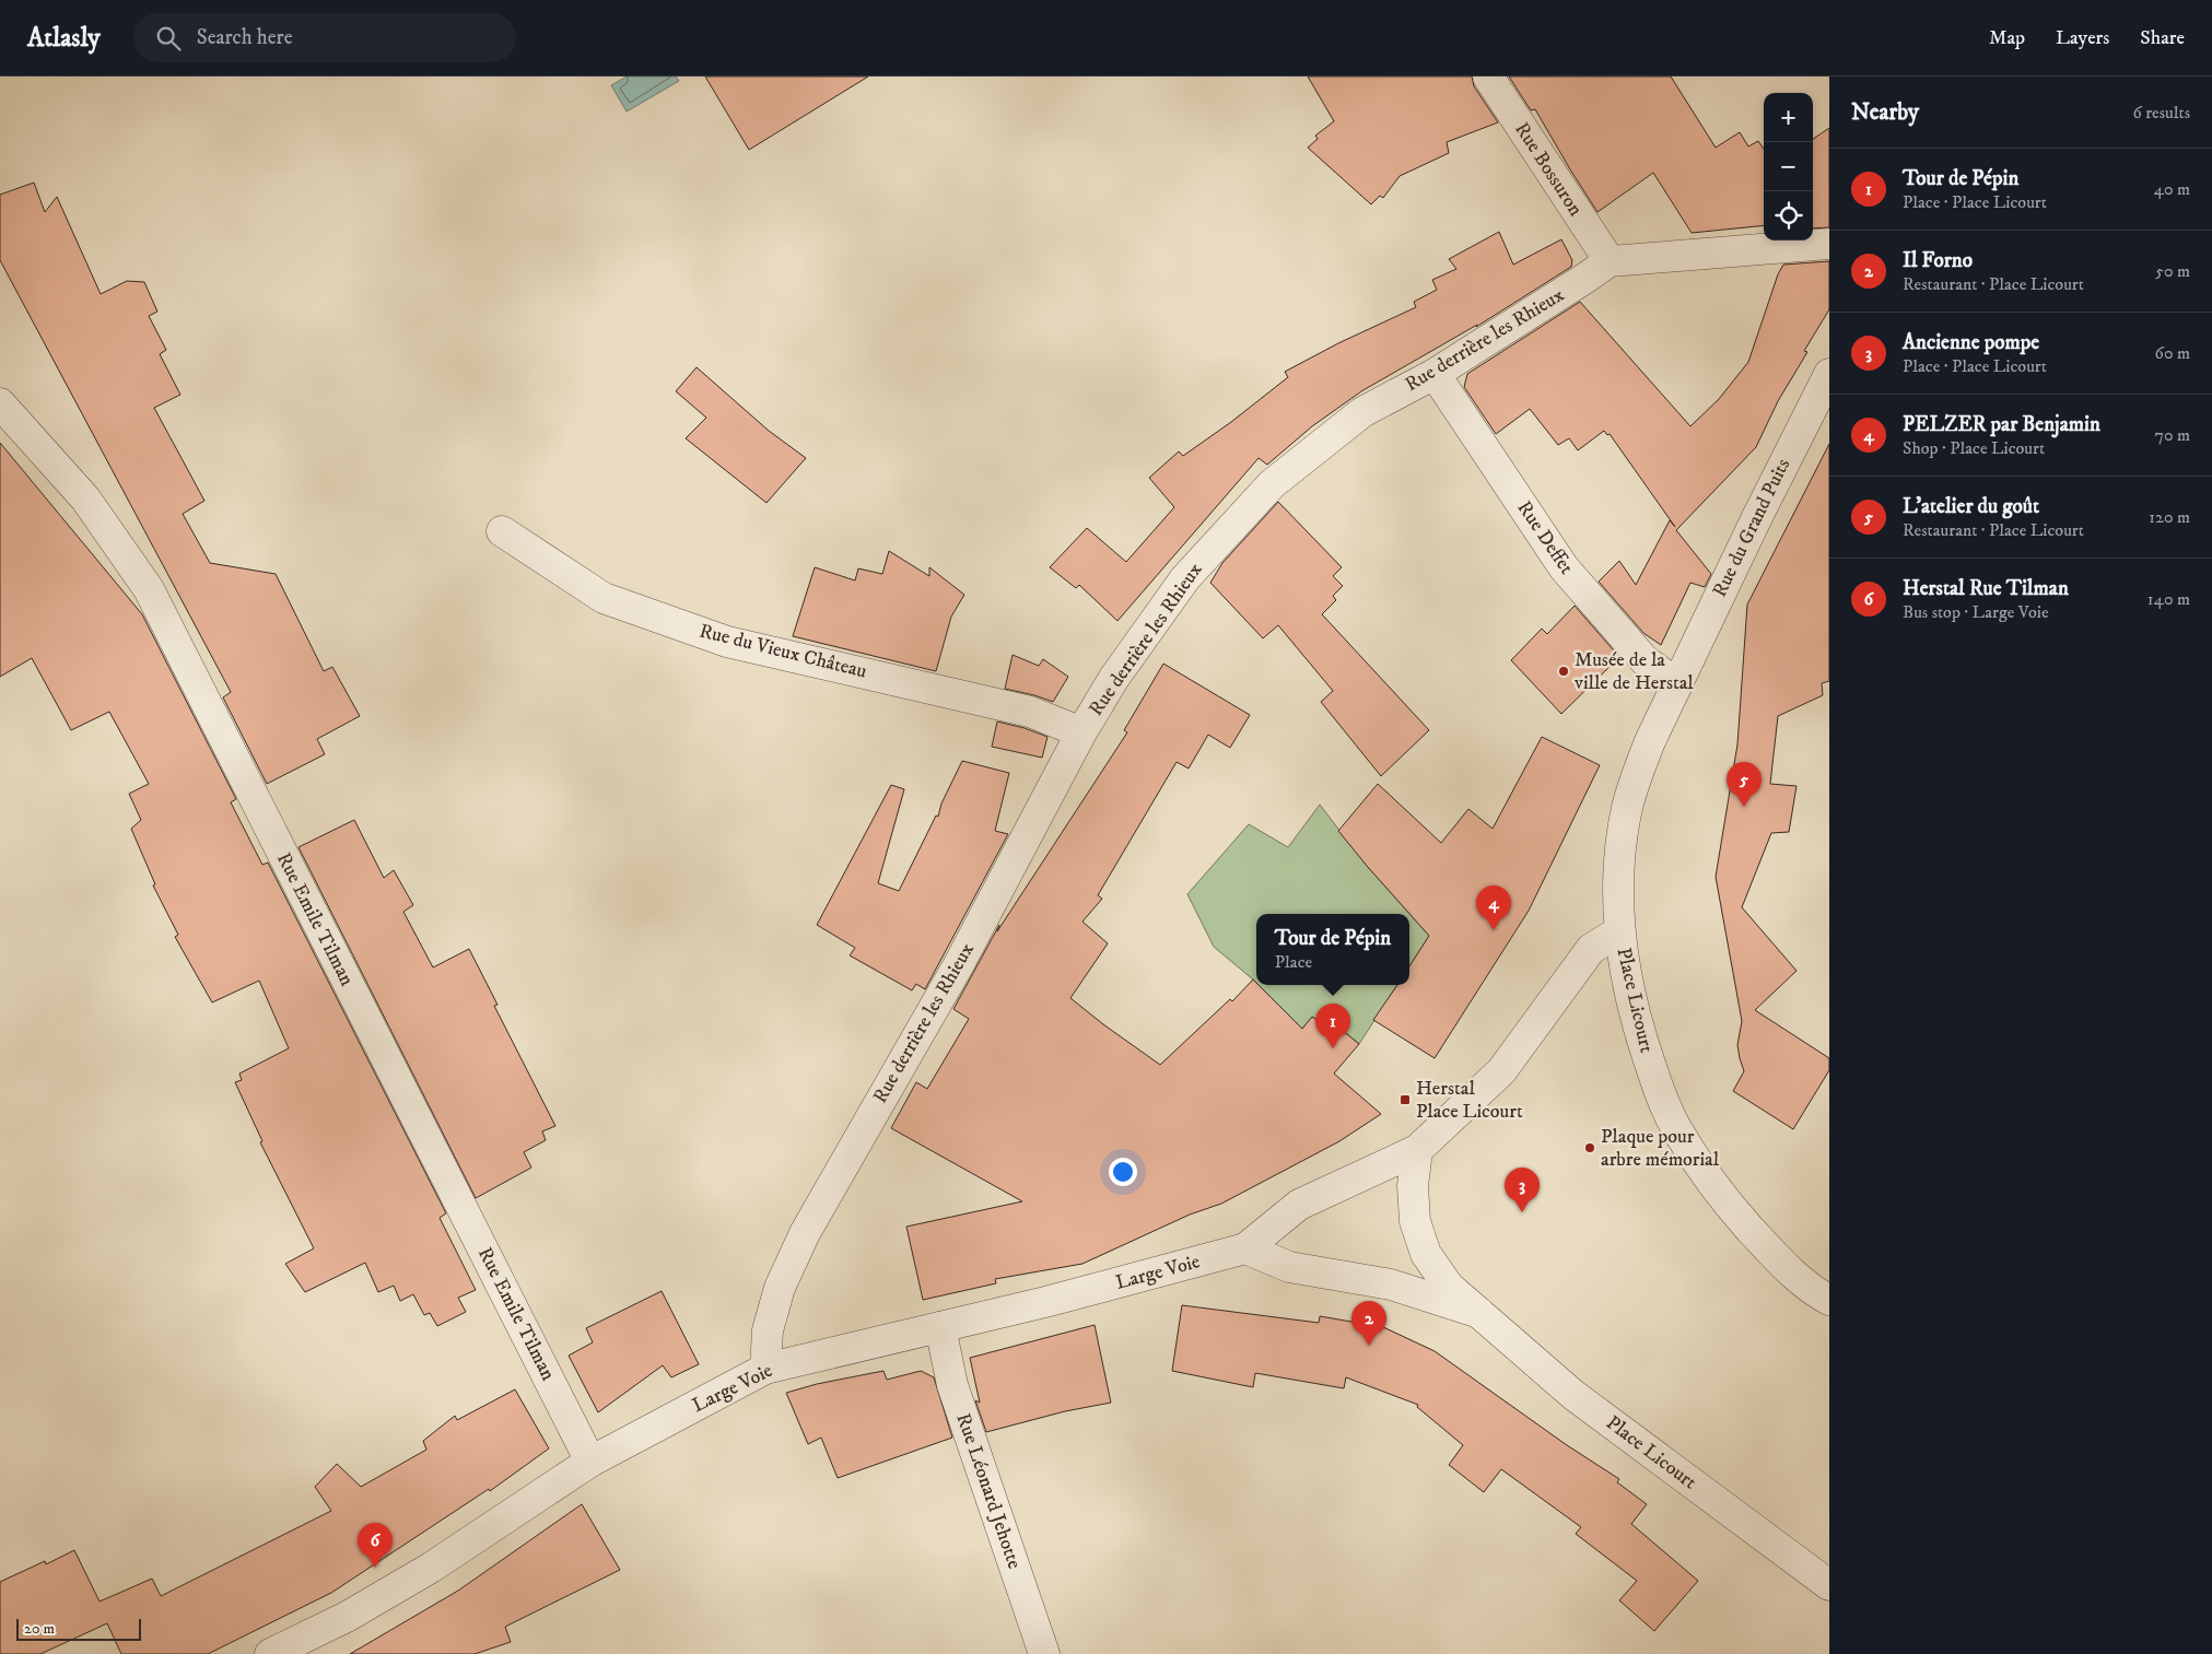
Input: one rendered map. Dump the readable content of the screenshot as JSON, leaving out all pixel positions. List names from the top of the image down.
{
  "streets": {
    "street": [
      "Rue Bossuron",
      "Rue derrière les Rhieux",
      "Rue du Grand Puits",
      "Rue Deffet",
      "Rue du Vieux Château",
      "Rue Emile Tilman",
      "Place Licourt",
      "Large Voie",
      "Rue Léonard Jehotte"
    ]
  },
  "crossings": [
    ["Rue Bossuron", "Rue derrière les Rhieux"],
    ["Rue derrière les Rhieux", "Rue Deffet"],
    ["Rue derrière les Rhieux", "Rue du Vieux Château"],
    ["Rue derrière les Rhieux", "Large Voie"],
    ["Rue du Grand Puits", "Rue Deffet"],
    ["Rue du Grand Puits", "Place Licourt"],
    ["Rue Deffet", "Place Licourt"],
    ["Rue Emile Tilman", "Large Voie"],
    ["Place Licourt", "Large Voie"],
    ["Large Voie", "Rue Léonard Jehotte"]
  ],
  "places": {
    "other": ["Musée de la ville de Herstal", "Plaque pour arbre mémorial"],
    "transit": ["Herstal Place Licourt"]
  },
  "scale_bar": "20 m",
  "page": {
    "header": "Atlasly",
    "search": "Search here",
    "nav": ["Map", "Layers", "Share"],
    "heading": ["Nearby", "6 results"],
    "map_buttons": ["+", "−"],
    "list": [
      {
        "mark": "1",
        "name": "Tour de Pépin",
        "note": "Place · Place Licourt",
        "value": "40 m"
      },
      {
        "mark": "2",
        "name": "Il Forno",
        "note": "Restaurant · Place Licourt",
        "value": "50 m"
      },
      {
        "mark": "3",
        "name": "Ancienne pompe",
        "note": "Place · Place Licourt",
        "value": "60 m"
      },
      {
        "mark": "4",
        "name": "PELZER par Benjamin",
        "note": "Shop · Place Licourt",
        "value": "70 m"
      },
      {
        "mark": "5",
        "name": "L'atelier du goût",
        "note": "Restaurant · Place Licourt",
        "value": "120 m"
      },
      {
        "mark": "6",
        "name": "Herstal Rue Tilman",
        "note": "Bus stop · Large Voie",
        "value": "140 m"
      }
    ],
    "pins": [
      "5",
      "4",
      "1",
      "3",
      "2",
      "6"
    ],
    "popup": ["Tour de Pépin", "Place"],
    "scale": "20 m"
  }
}
